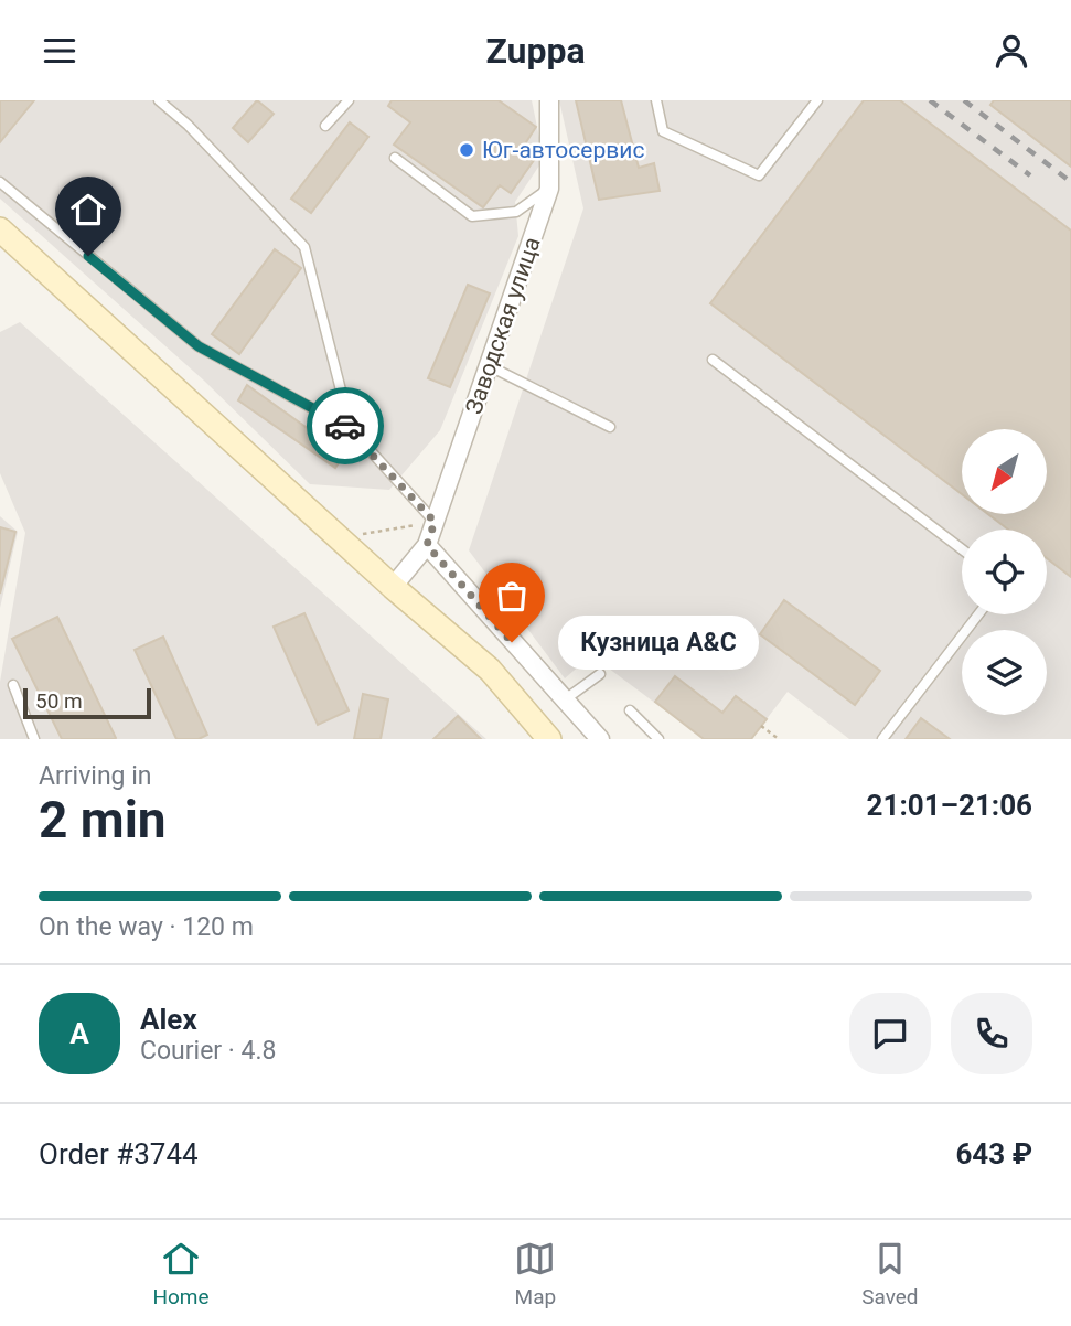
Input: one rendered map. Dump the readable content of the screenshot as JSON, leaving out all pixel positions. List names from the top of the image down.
{
  "streets": {
    "street": ["Заводская улица"]
  },
  "places": ["Юг-автосервис", "Кузница А&С"],
  "scale_bar": "50 m",
  "north": "bottom left",
  "page": {
    "header": "Zuppa",
    "bubble": "Кузница А&С",
    "scale": "50 m",
    "heading": ["2 min", "Arriving in", "21:01–21:06"],
    "panel": [
      "Alex",
      "Courier · 4.8",
      "Order #3744",
      "643 ₽"
    ],
    "bar": "On the way · 120 m",
    "round": "A",
    "tabs": ["Home", "Map", "Saved"]
  }
}
